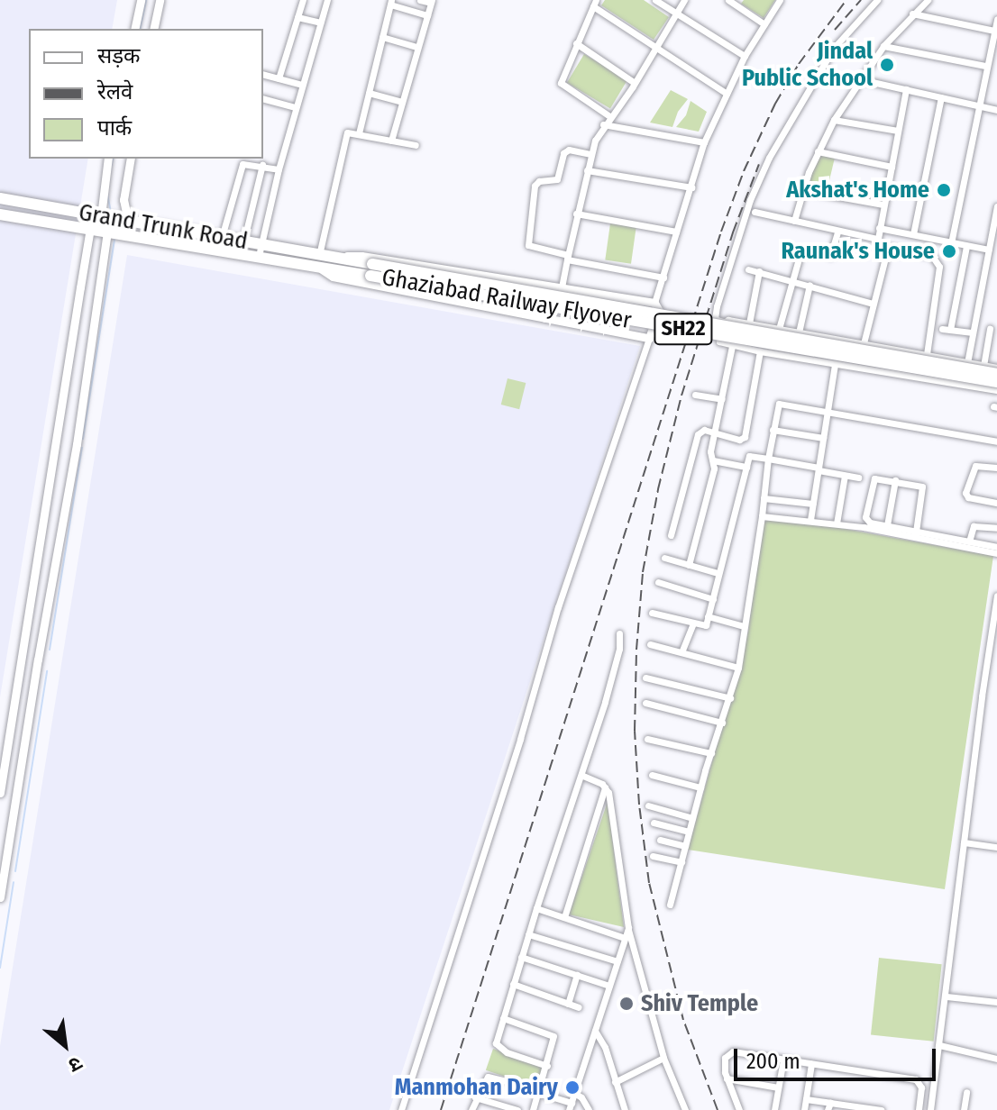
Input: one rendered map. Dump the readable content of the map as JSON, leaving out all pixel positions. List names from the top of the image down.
{
  "streets": {
    "highway": ["Grand Trunk Road", "Ghaziabad Railway Flyover", "SH22"]
  },
  "crossings": [
    ["Grand Trunk Road", "Ghaziabad Railway Flyover"]
  ],
  "places": [
    "Jindal Public School",
    "Akshat's Home",
    "Raunak's House",
    "Shiv Temple",
    "Manmohan Dairy"
  ],
  "legend": ["सड़क", "रेलवे", "पार्क"],
  "scale_bar": "200 m",
  "north": "bottom right"
}
